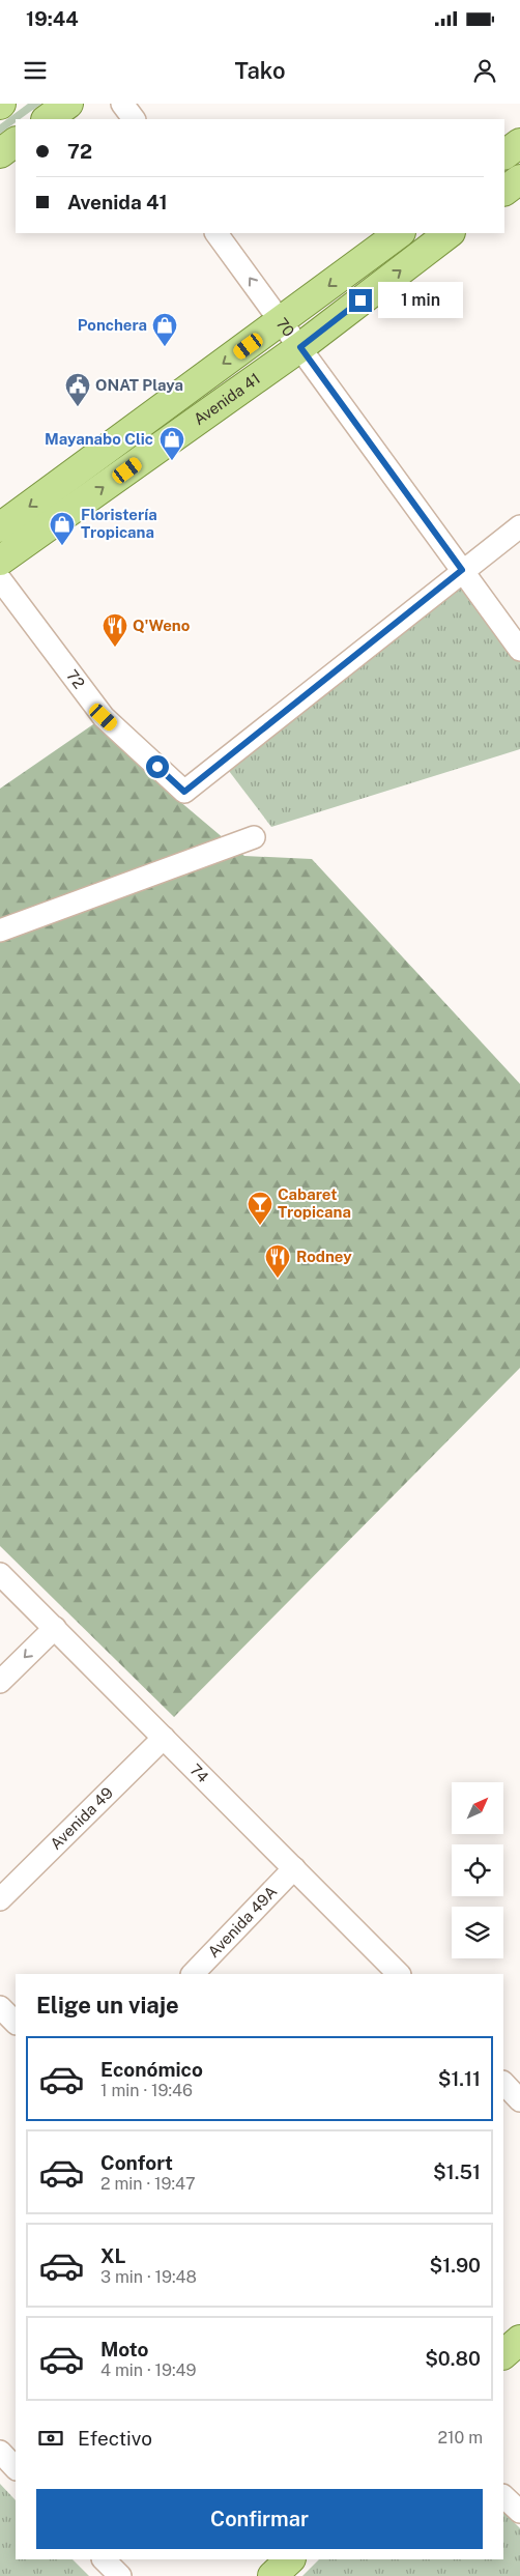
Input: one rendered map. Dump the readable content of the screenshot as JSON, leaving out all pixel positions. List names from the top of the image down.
{
  "streets": {
    "main road": ["Avenida 41"],
    "street": [
      "70",
      "72",
      "74",
      "Avenida 49",
      "Avenida 49A"
    ]
  },
  "crossings": [
    ["70", "Avenida 41"],
    ["70", "72"],
    ["74", "Avenida 49"],
    ["74", "Avenida 49A"]
  ],
  "places": {
    "shop": ["Ponchera", "Mayanabo Clic", "Floristería Tropicana"],
    "public building": ["ONAT Playa"],
    "restaurant": ["Q'Weno", "Rodney"],
    "bar": ["Cabaret Tropicana"]
  },
  "north": "top right",
  "page": {
    "status": "19:44",
    "header": "Tako",
    "banner": ["72", "Avenida 41"],
    "bubble": "1 min",
    "heading": "Elige un viaje",
    "list": [
      {
        "name": "Económico",
        "note": "1 min · 19:46",
        "value": "$1.11"
      },
      {
        "name": "Confort",
        "note": "2 min · 19:47",
        "value": "$1.51"
      },
      {
        "name": "XL",
        "note": "3 min · 19:48",
        "value": "$1.90"
      },
      {
        "name": "Moto",
        "note": "4 min · 19:49",
        "value": "$0.80"
      }
    ],
    "pay": ["Efectivo", "210 m"],
    "buttons": "Confirmar"
  }
}
